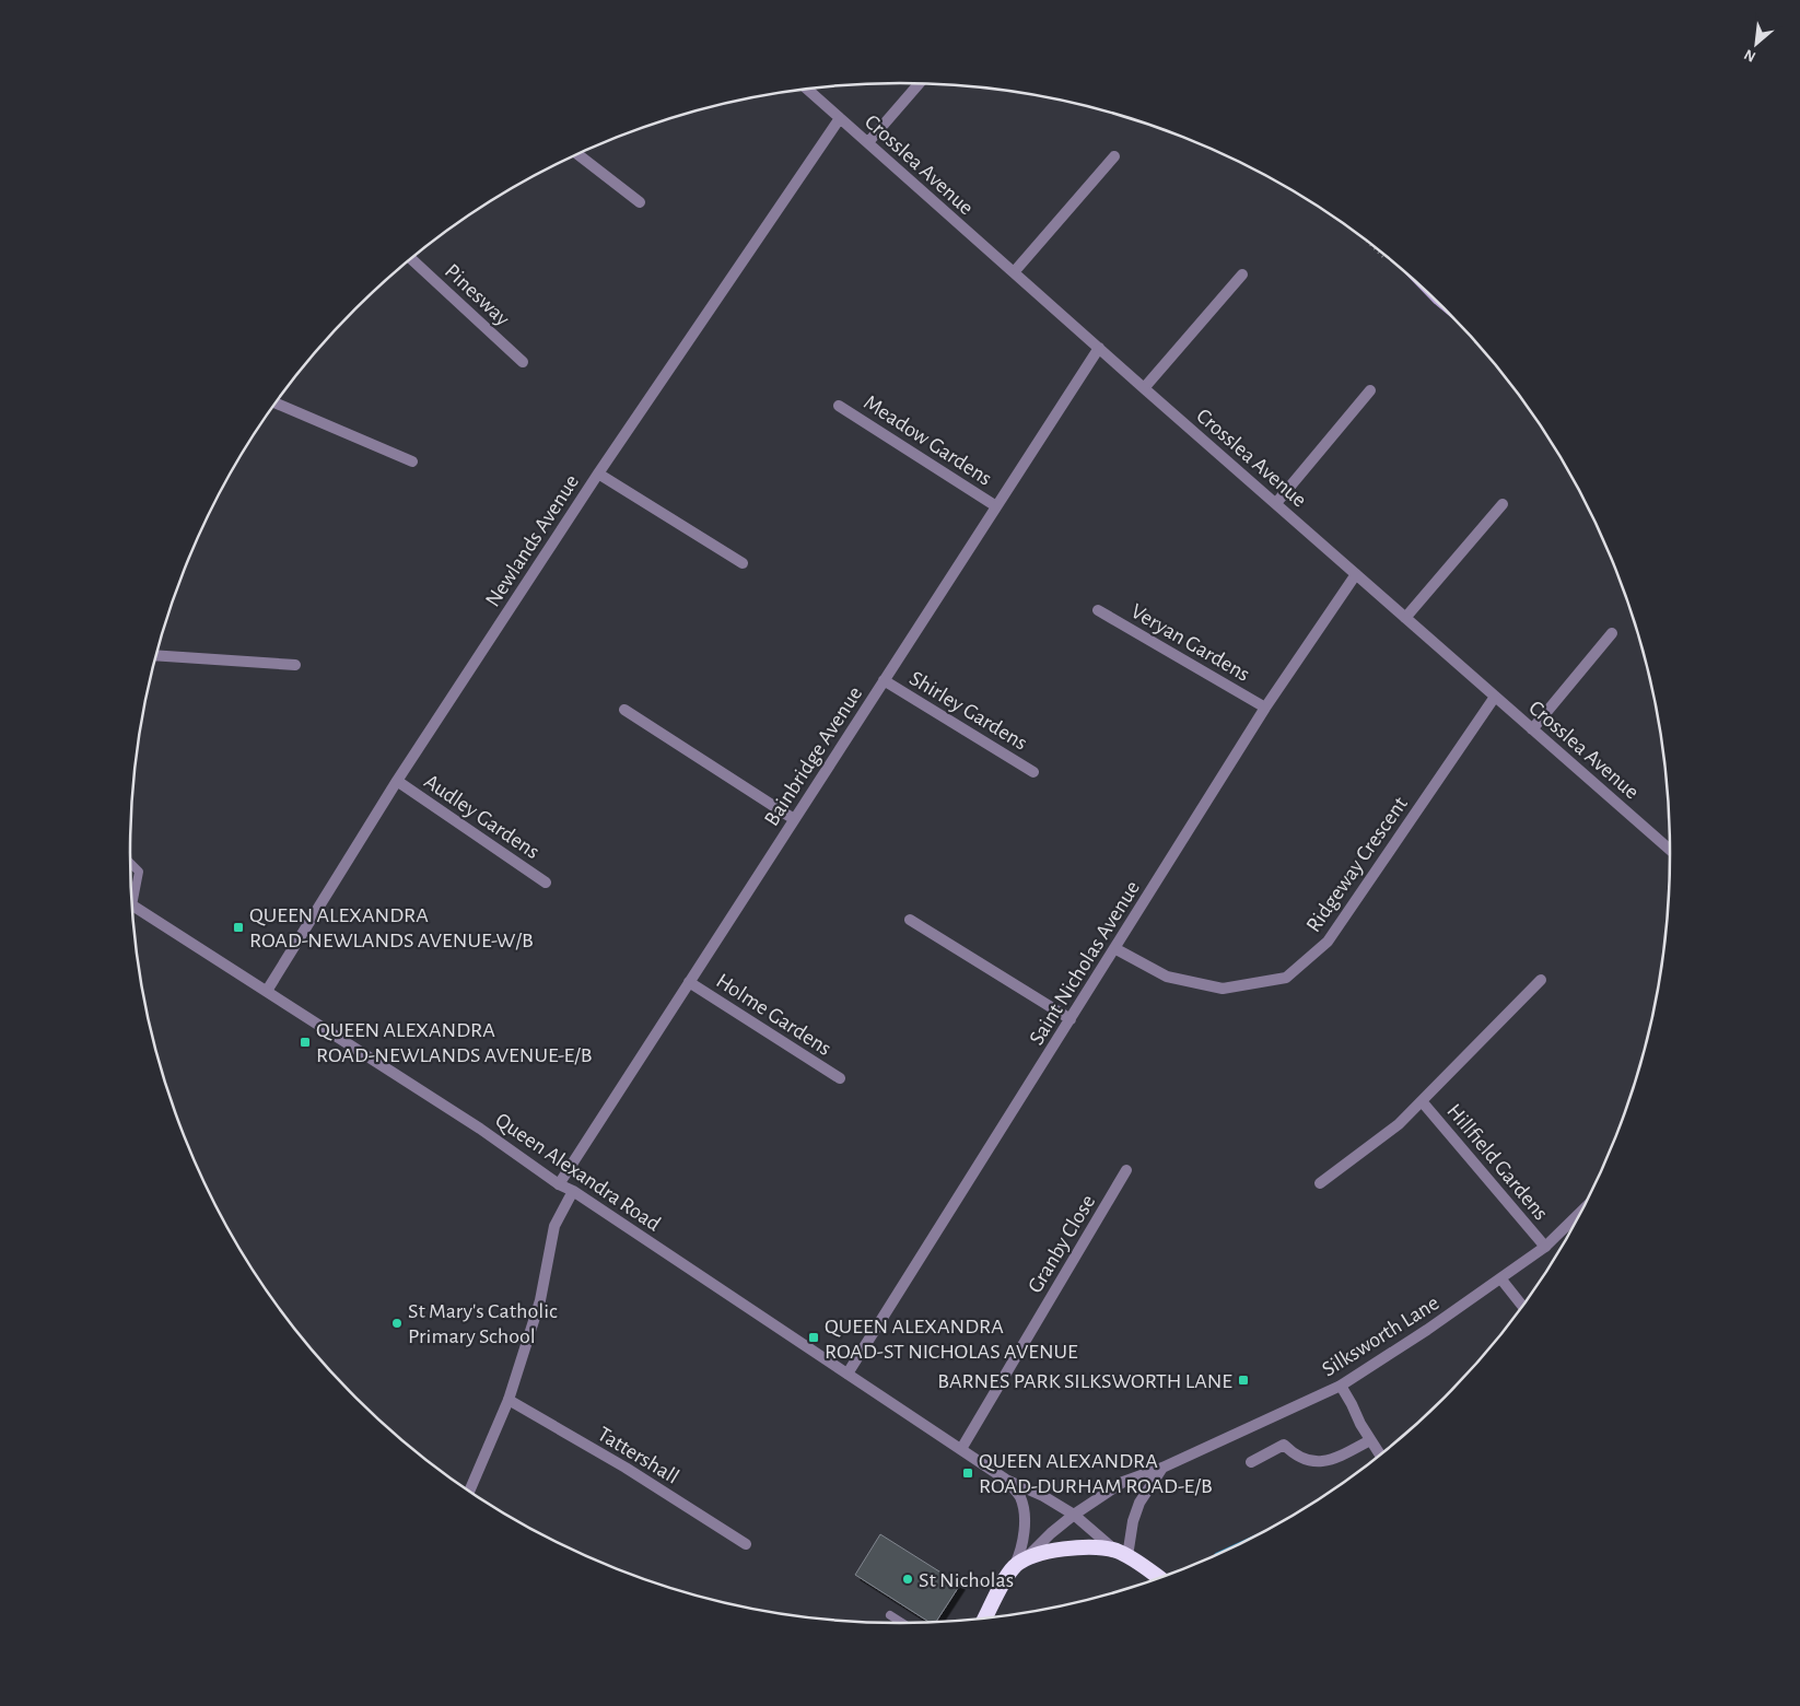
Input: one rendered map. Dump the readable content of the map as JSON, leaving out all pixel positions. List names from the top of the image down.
{
  "streets": {
    "street": [
      "Crosslea Avenue",
      "Pinesway",
      "Meadow Gardens",
      "Newlands Avenue",
      "Veryan Gardens",
      "Shirley Gardens",
      "Bainbridge Avenue",
      "Audley Gardens",
      "Ridgeway Crescent",
      "Saint Nicholas Avenue",
      "Holme Gardens",
      "Hillfield Gardens",
      "Queen Alexandra Road",
      "Granby Close",
      "Silksworth Lane",
      "Tattershall"
    ]
  },
  "crossings": [
    ["Crosslea Avenue", "Newlands Avenue"],
    ["Crosslea Avenue", "Bainbridge Avenue"],
    ["Crosslea Avenue", "Ridgeway Crescent"],
    ["Crosslea Avenue", "Saint Nicholas Avenue"],
    ["Meadow Gardens", "Bainbridge Avenue"],
    ["Newlands Avenue", "Audley Gardens"],
    ["Newlands Avenue", "Queen Alexandra Road"],
    ["Veryan Gardens", "Saint Nicholas Avenue"],
    ["Shirley Gardens", "Bainbridge Avenue"],
    ["Bainbridge Avenue", "Holme Gardens"],
    ["Bainbridge Avenue", "Queen Alexandra Road"],
    ["Ridgeway Crescent", "Saint Nicholas Avenue"],
    ["Saint Nicholas Avenue", "Queen Alexandra Road"],
    ["Hillfield Gardens", "Silksworth Lane"],
    ["Queen Alexandra Road", "Granby Close"],
    ["Queen Alexandra Road", "Silksworth Lane"]
  ],
  "places": {
    "transit": [
      "QUEEN ALEXANDRA ROAD-NEWLANDS AVENUE-W/B",
      "QUEEN ALEXANDRA ROAD-NEWLANDS AVENUE-E/B",
      "QUEEN ALEXANDRA ROAD-ST NICHOLAS AVENUE",
      "BARNES PARK SILKSWORTH LANE",
      "QUEEN ALEXANDRA ROAD-DURHAM ROAD-E/B"
    ],
    "other": ["St Mary's Catholic Primary School", "St Nicholas"]
  },
  "north": "bottom left"
}
